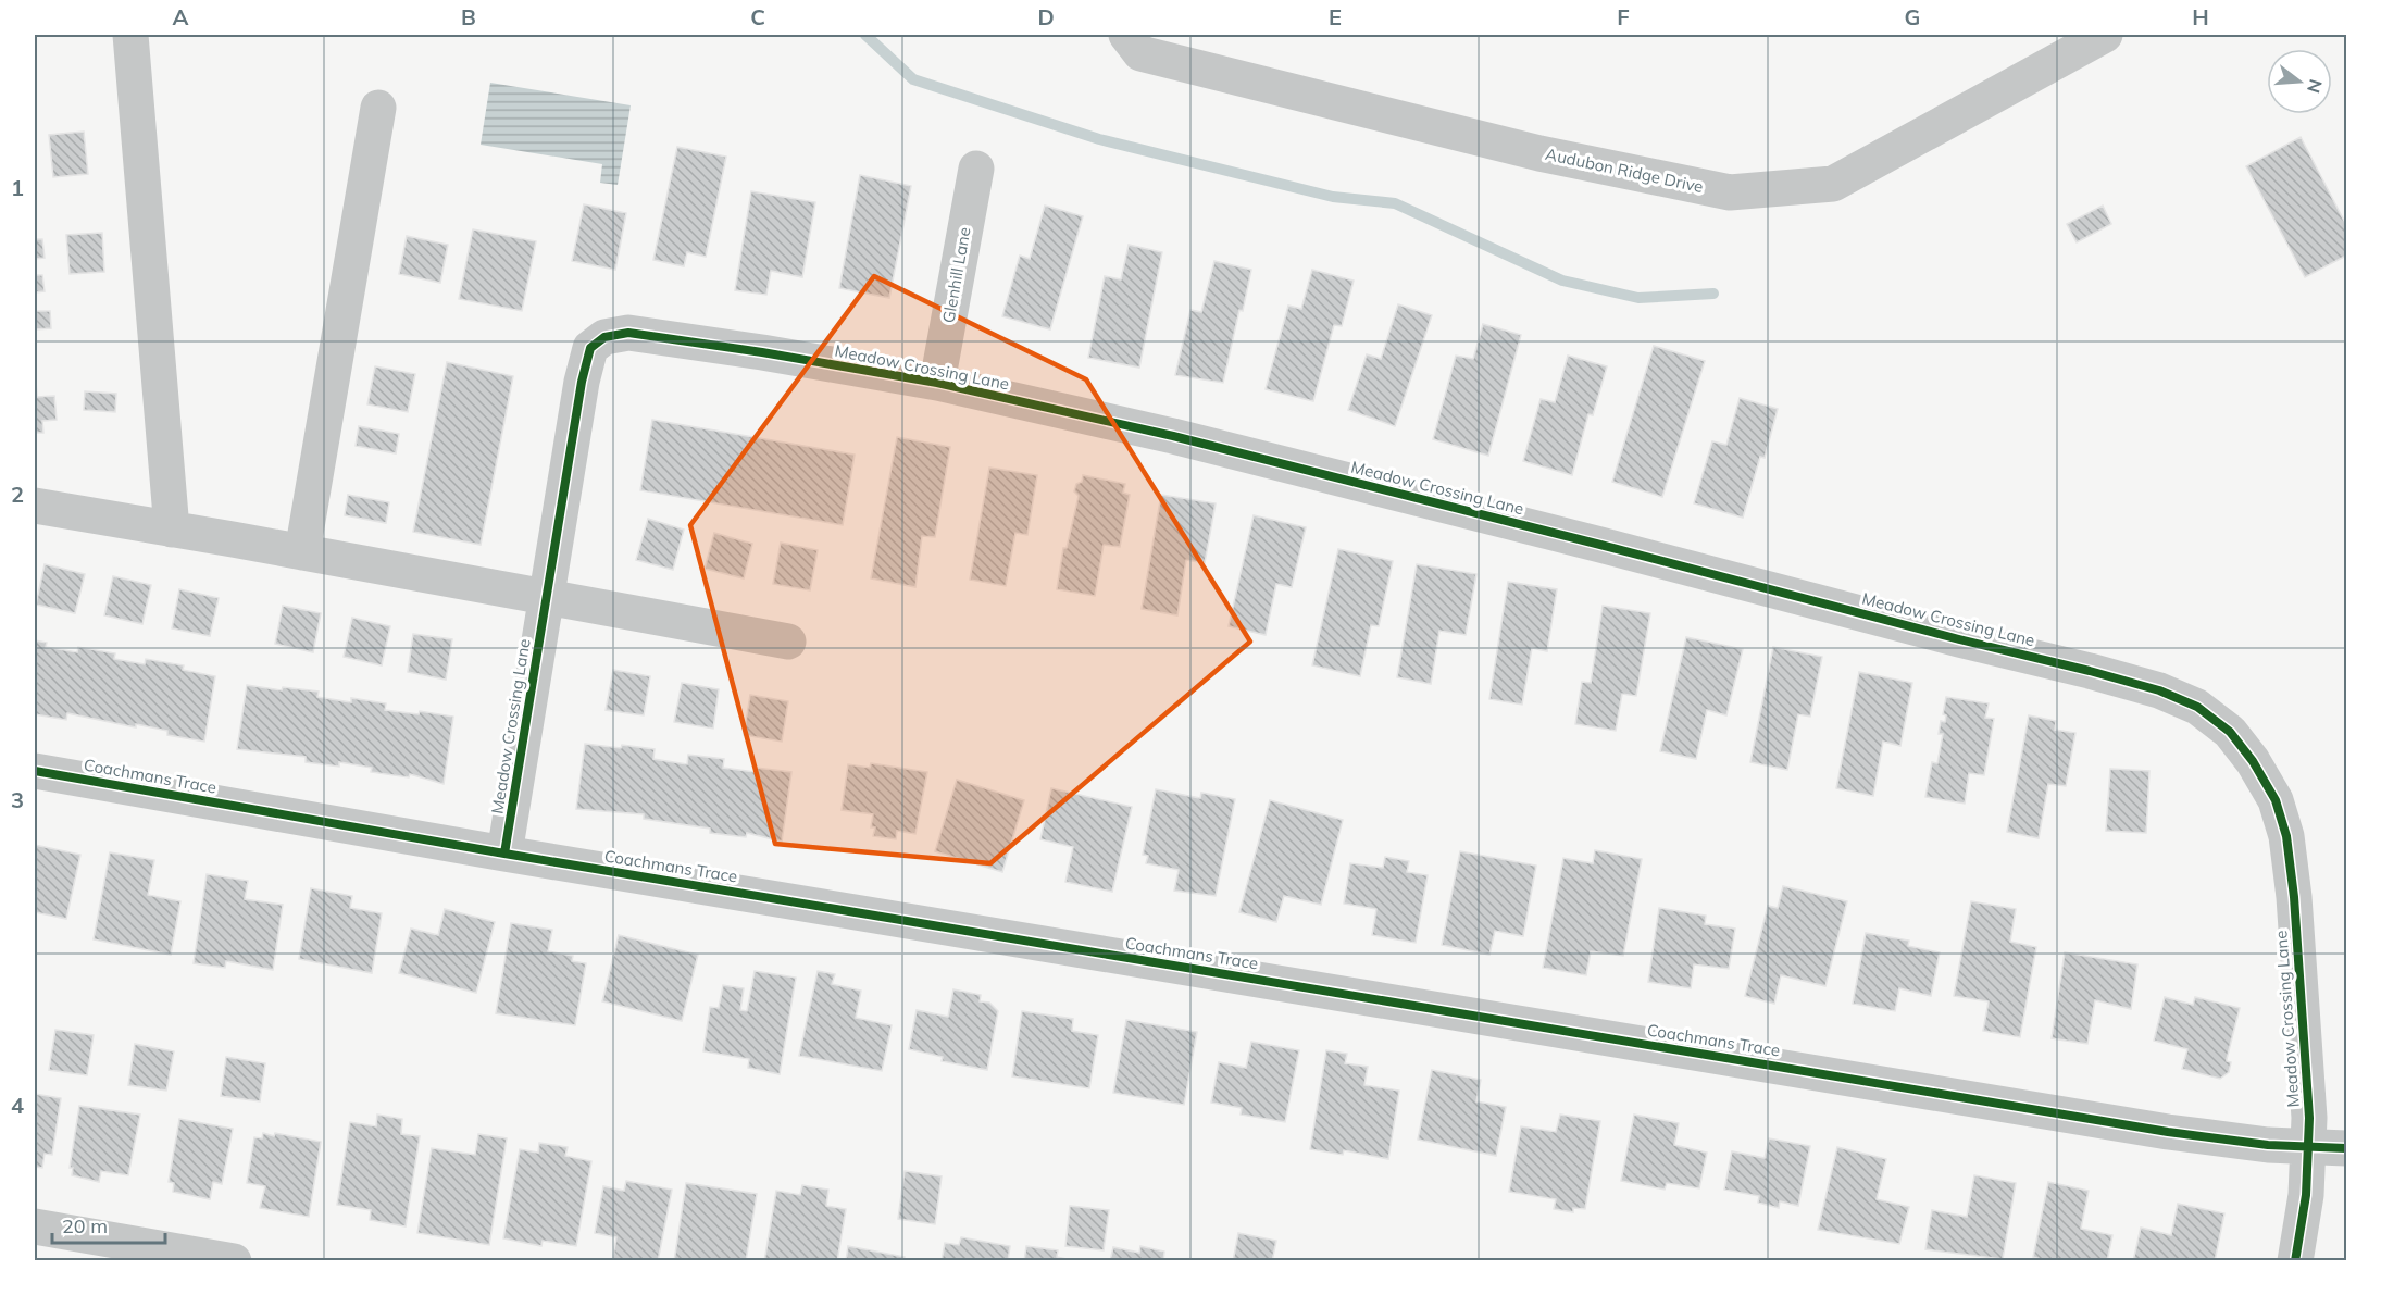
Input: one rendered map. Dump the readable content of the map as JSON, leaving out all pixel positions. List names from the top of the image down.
{
  "streets": {
    "street": [
      "Audubon Ridge Drive",
      "Glenhill Lane",
      "Meadow Crossing Lane",
      "Coachmans Trace"
    ]
  },
  "crossings": [
    ["Glenhill Lane", "Meadow Crossing Lane"],
    ["Meadow Crossing Lane", "Coachmans Trace"]
  ],
  "scale_bar": "20 m",
  "north": "right",
  "grid": {
    "columns": [
      "A",
      "B",
      "C",
      "D",
      "E",
      "F",
      "G",
      "H"
    ],
    "rows": [
      "1",
      "2",
      "3",
      "4"
    ]
  }
}
